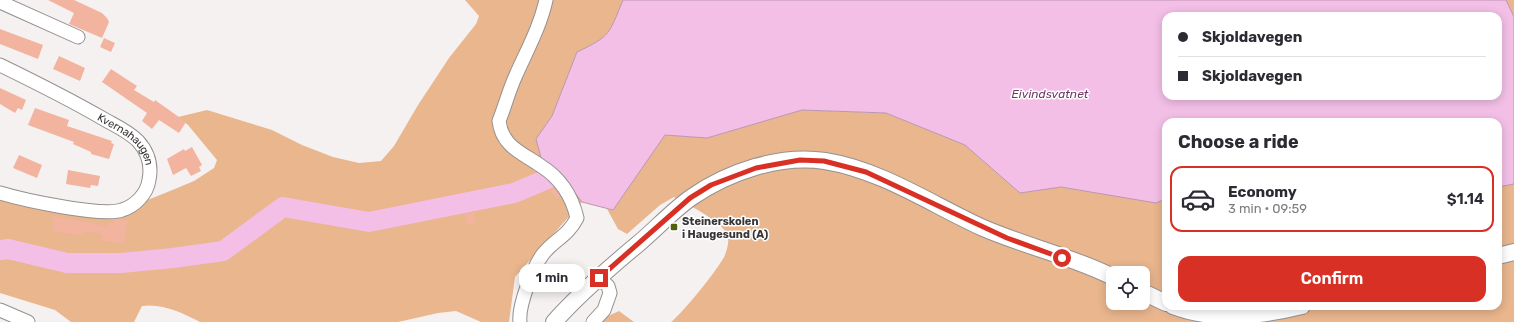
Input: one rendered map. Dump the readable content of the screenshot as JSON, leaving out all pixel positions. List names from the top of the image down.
{
  "streets": {
    "street": ["Kvernahaugen"]
  },
  "water": ["Eivindsvatnet"],
  "places": {
    "transit": ["Steinerskolen i Haugesund (A)"]
  },
  "page": {
    "banner": ["Skjoldavegen", "Skjoldavegen"],
    "heading": "Choose a ride",
    "list": [
      {
        "name": "Economy",
        "note": "3 min · 09:59",
        "value": "$1.14"
      }
    ],
    "buttons": "Confirm",
    "bubble": "1 min"
  }
}
